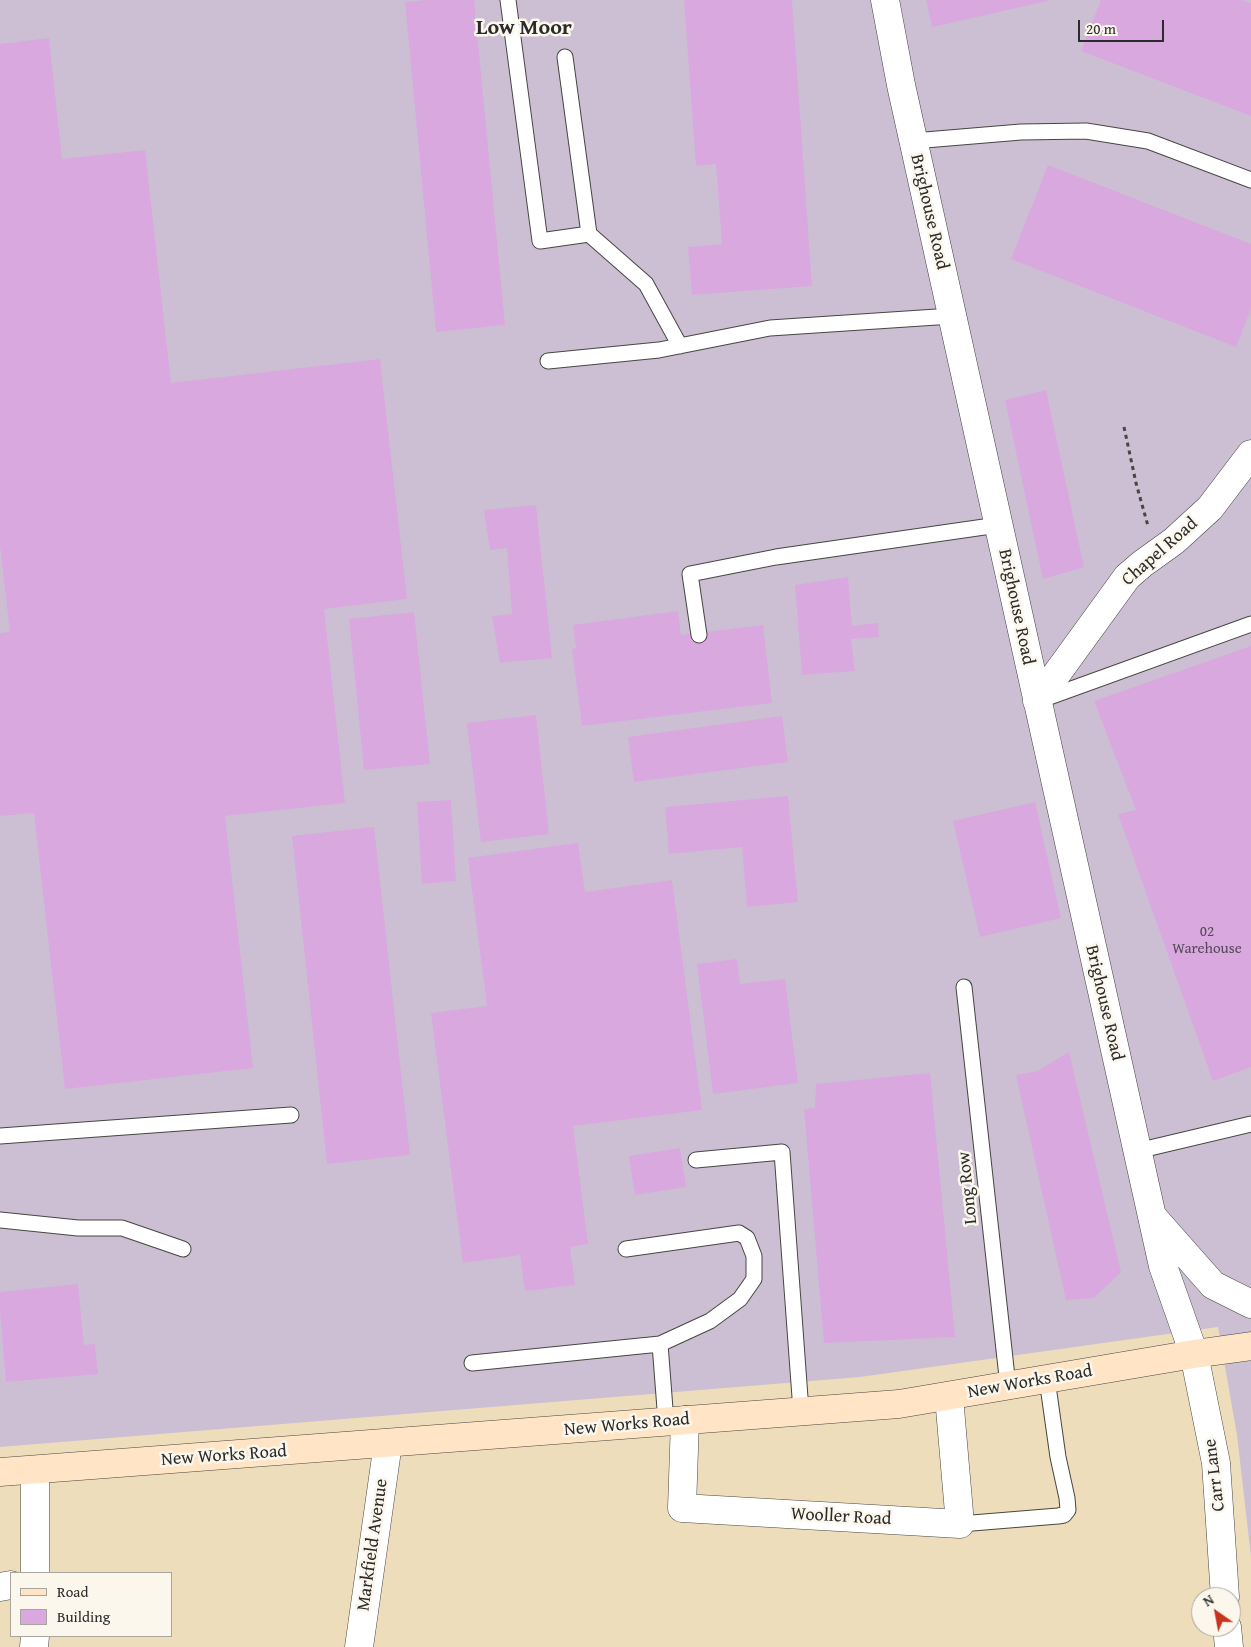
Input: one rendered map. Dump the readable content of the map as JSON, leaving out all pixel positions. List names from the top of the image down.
{
  "streets": {
    "street": [
      "Brighouse Road",
      "Chapel Road",
      "New Works Road",
      "Carr Lane",
      "Wooller Road",
      "Markfield Avenue"
    ],
    "lane": ["Long Row"]
  },
  "crossings": [
    ["Brighouse Road", "Chapel Road"],
    ["Brighouse Road", "New Works Road"],
    ["Brighouse Road", "Carr Lane"],
    ["Long Row", "New Works Road"],
    ["New Works Road", "Carr Lane"],
    ["New Works Road", "Wooller Road"],
    ["New Works Road", "Markfield Avenue"]
  ],
  "districts": ["Low Moor"],
  "house_numbers": ["02 Warehouse"],
  "legend": ["Road", "Building"],
  "scale_bar": "20 m",
  "north": "top left"
}
